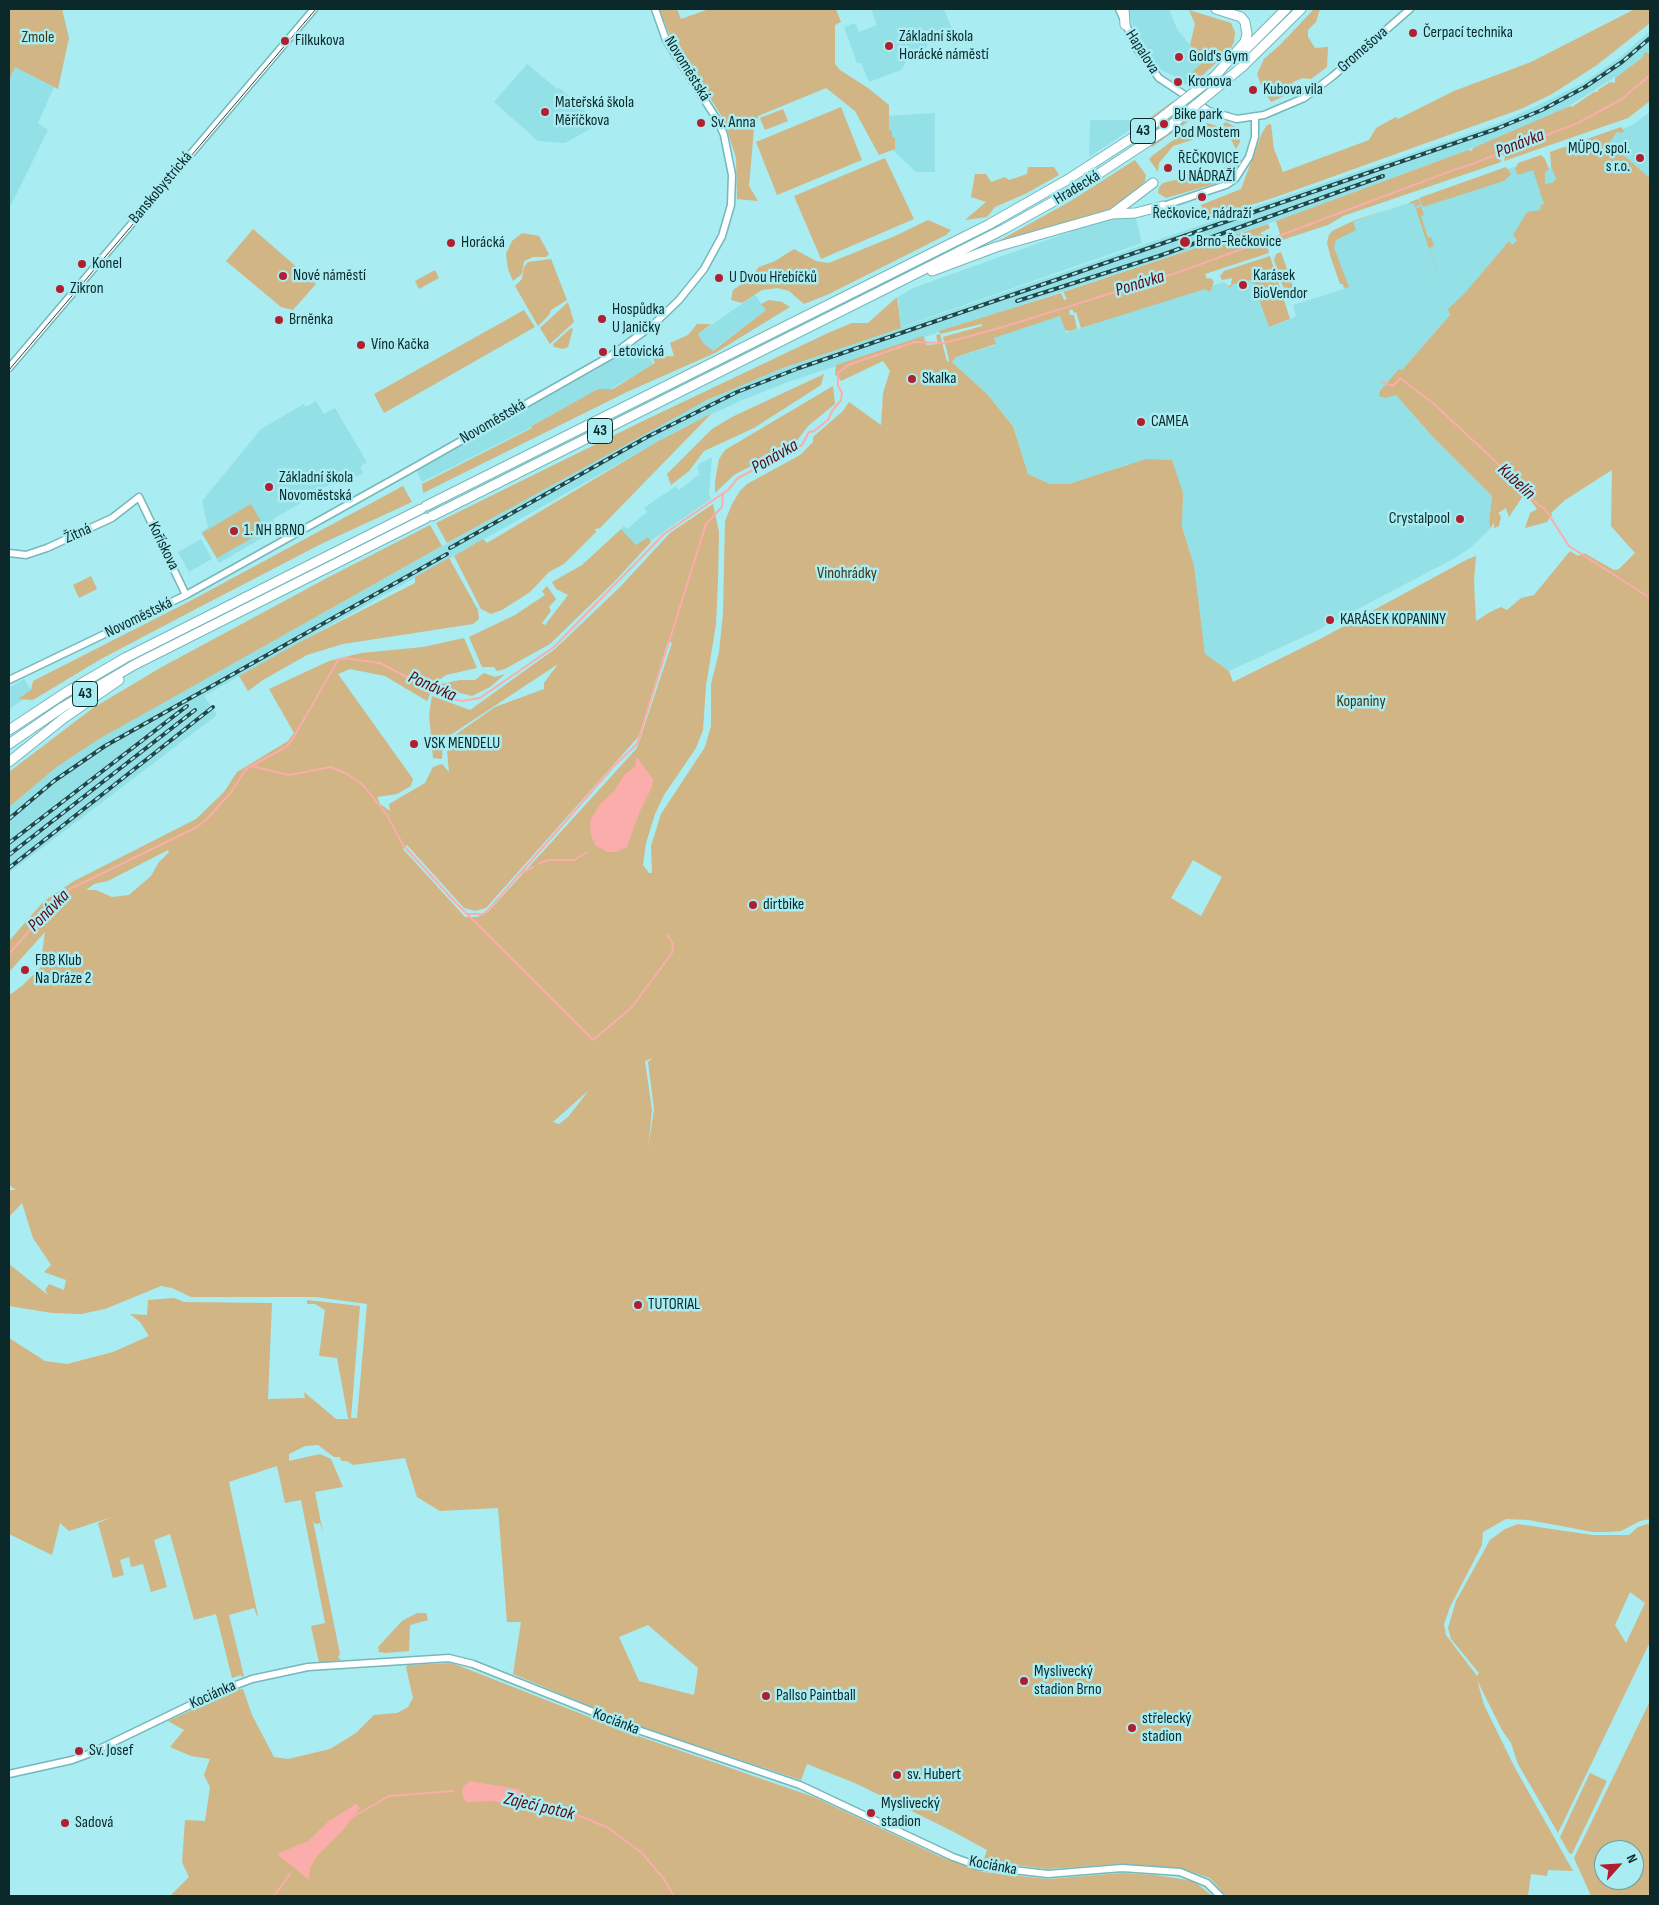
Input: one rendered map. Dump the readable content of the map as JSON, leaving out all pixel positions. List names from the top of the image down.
{
  "streets": {
    "highway": ["43", "Hradecká"],
    "street": [
      "Gromešova",
      "Hapalova",
      "Novoměstská",
      "Banskobystrická",
      "Žitná",
      "Kořískova",
      "Kociánka"
    ]
  },
  "crossings": [
    ["Gromešova", "Hapalova"],
    ["Novoměstská", "Kořískova"],
    ["43", "Hradecká"],
    ["Žitná", "Kořískova"]
  ],
  "water": ["Ponávka", "Kubelín", "Zaječí potok"],
  "parks": ["Zmole", "Vinohrádky", "Kopaniny"],
  "places": [
    "Čerpací technika",
    "Filkukova",
    "Základní škola Horácké náměstí",
    "Gold's Gym",
    "Kronova",
    "Kubova vila",
    "Mateřská škola Měříčkova",
    "Sv. Anna",
    "Bike park Pod Mostem",
    "MÜPO, spol. s r.o.",
    "ŘEČKOVICE U NÁDRAŽÍ",
    "Řečkovice, nádraží",
    "Brno-Řečkovice",
    "Horácká",
    "Konel",
    "Nové náměstí",
    "U Dvou Hřebíčků",
    "Karásek BioVendor",
    "Zikron",
    "Hospůdka U Janičky",
    "Brněnka",
    "Víno Kačka",
    "Letovická",
    "Skalka",
    "CAMEA",
    "Základní škola Novoměstská",
    "Crystalpool",
    "1. NH BRNO",
    "KARÁSEK KOPANINY",
    "VSK MENDELU",
    "dirtbike",
    "FBB Klub Na Dráze 2",
    "TUTORIAL",
    "Myslivecký stadion Brno",
    "Pallso Paintball",
    "střelecký stadion",
    "Sv. Josef",
    "sv. Hubert",
    "Myslivecký stadion",
    "Sadová"
  ],
  "north": "top right"
}
